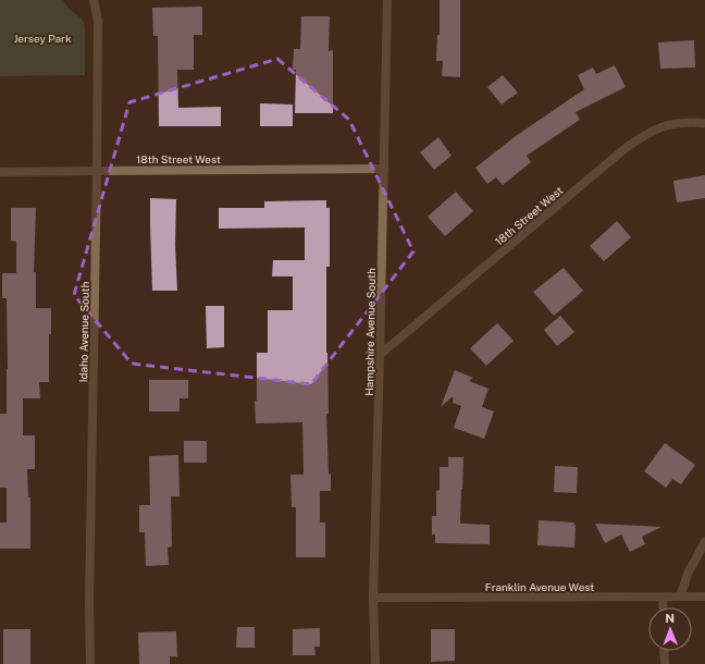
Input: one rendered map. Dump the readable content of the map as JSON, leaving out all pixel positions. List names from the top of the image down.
{
  "streets": {
    "street": [
      "18th Street West",
      "Idaho Avenue South",
      "Hampshire Avenue South",
      "Franklin Avenue West"
    ]
  },
  "crossings": [
    ["18th Street West", "Idaho Avenue South"],
    ["18th Street West", "Hampshire Avenue South"],
    ["Hampshire Avenue South", "Franklin Avenue West"]
  ],
  "parks": ["Jersey Park"],
  "north": "top"
}
